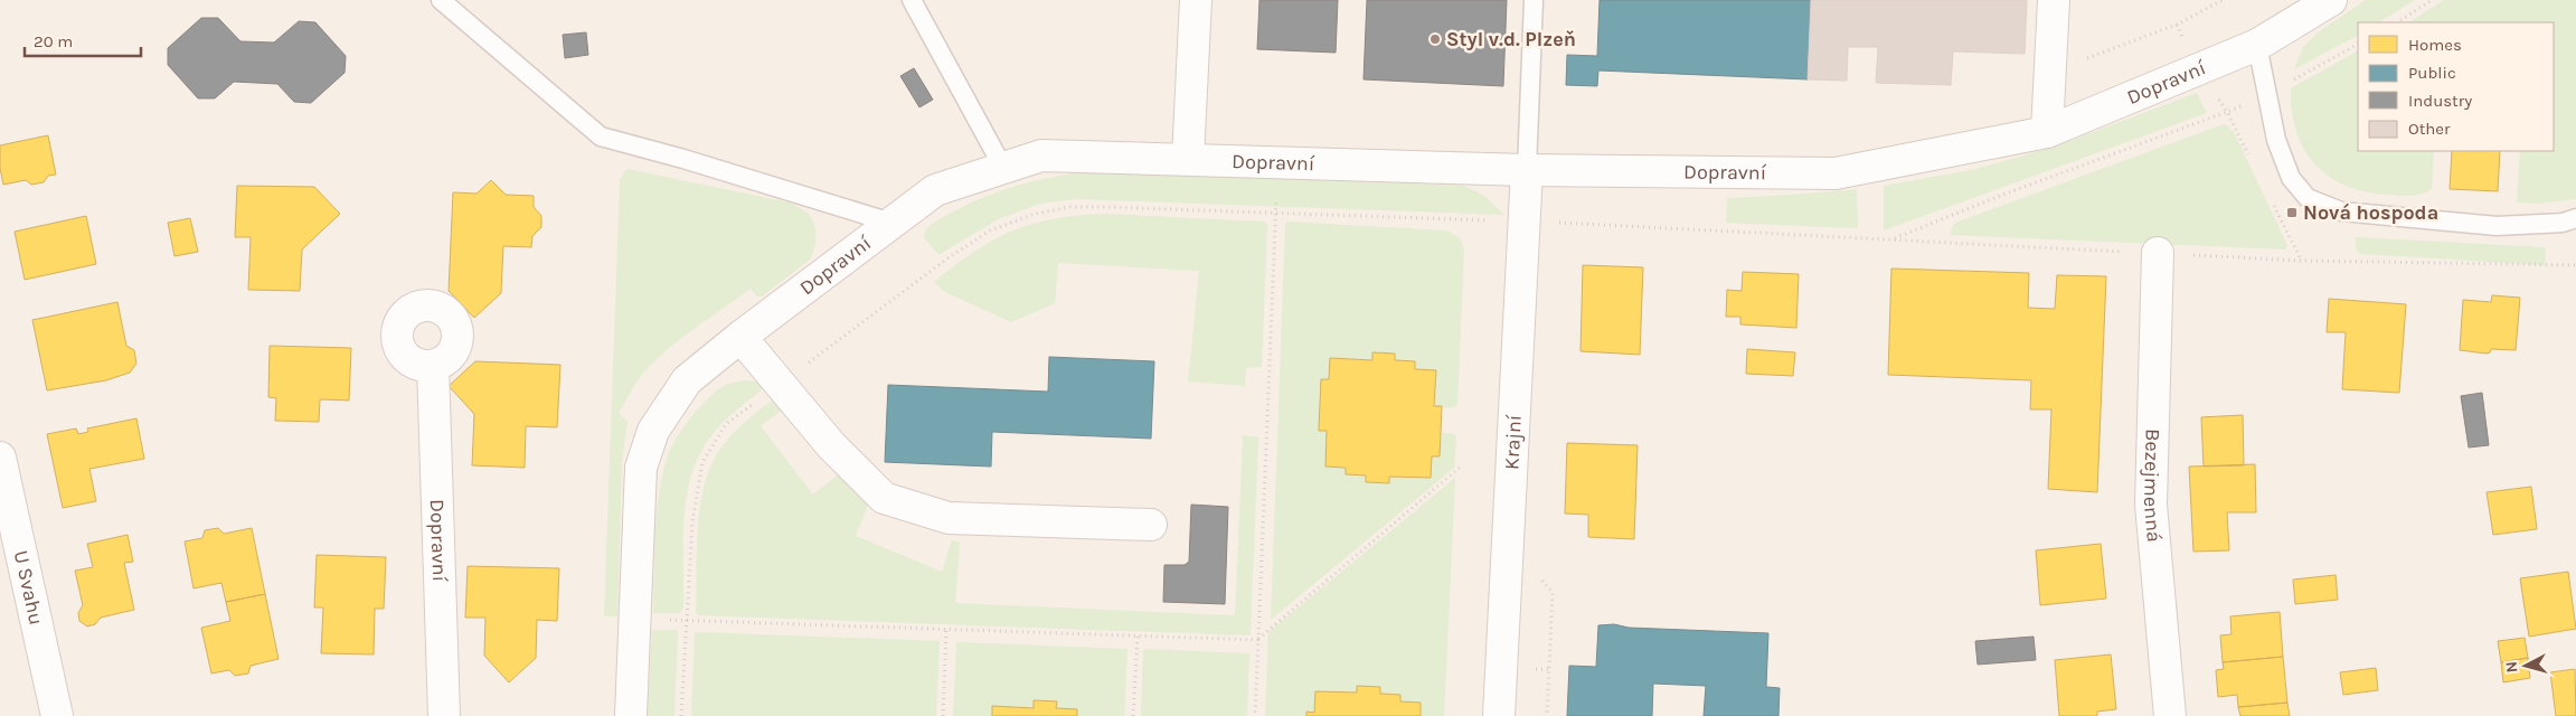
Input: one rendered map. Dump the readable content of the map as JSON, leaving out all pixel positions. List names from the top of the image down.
{
  "streets": {
    "street": [
      "Dopravní",
      "Krajní",
      "Bezejmenná",
      "U Svahu"
    ]
  },
  "crossings": [
    ["Dopravní", "Krajní"]
  ],
  "places": {
    "other": ["Styl v.d. Plzeň"],
    "transit": ["Nová hospoda"]
  },
  "legend": [
    "Homes",
    "Public",
    "Industry",
    "Other"
  ],
  "scale_bar": "20 m",
  "north": "left"
}
